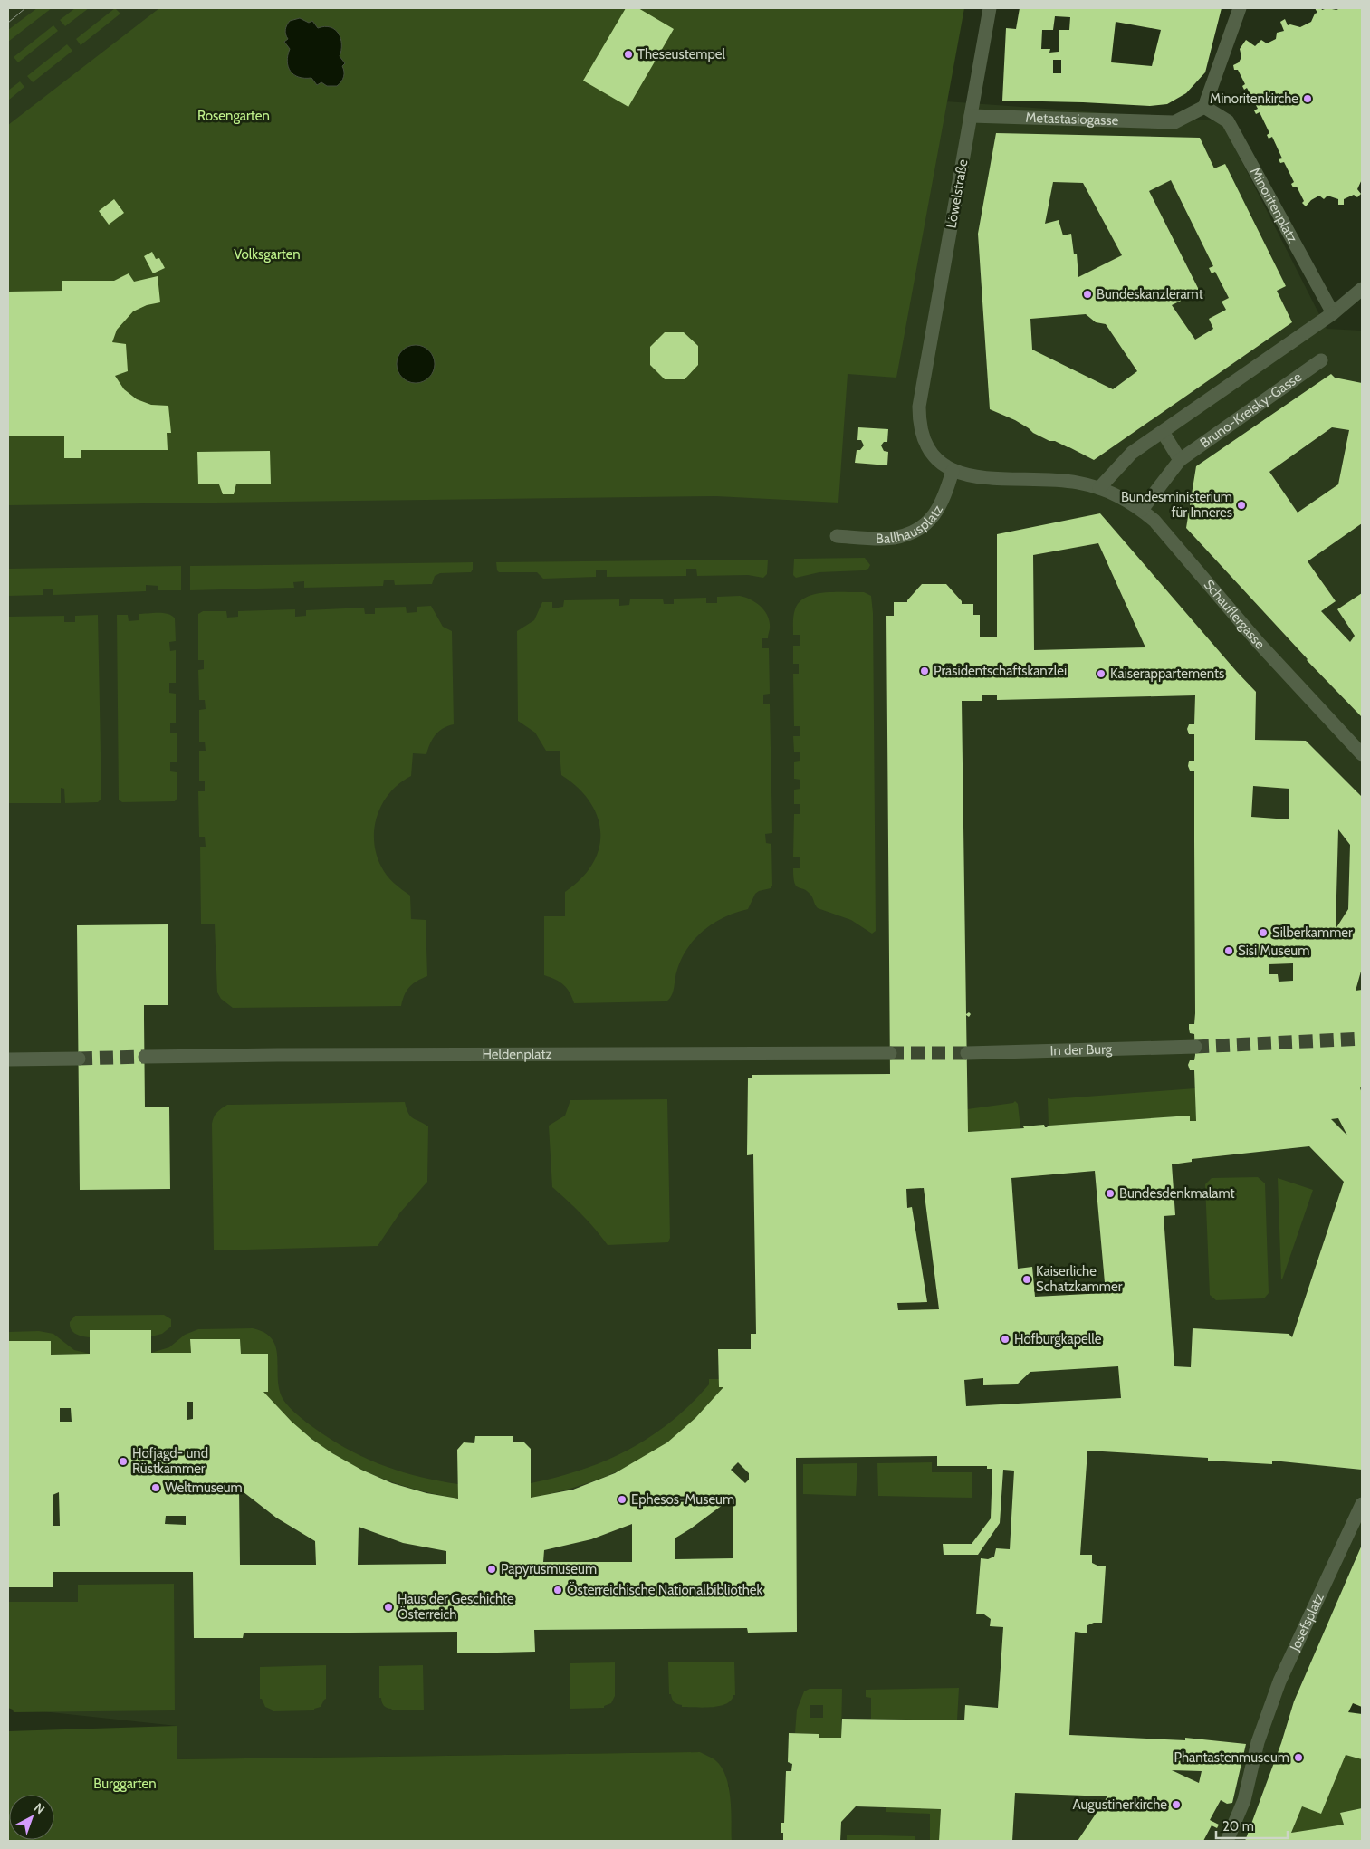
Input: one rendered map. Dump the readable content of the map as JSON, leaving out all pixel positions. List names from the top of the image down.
{
  "streets": {
    "street": [
      "Metastasiogasse",
      "Löwelstraße",
      "Minoritenplatz",
      "Bruno-Kreisky-Gasse",
      "Ballhausplatz",
      "Schauflergasse",
      "In der Burg",
      "Heldenplatz",
      "Josefsplatz"
    ]
  },
  "crossings": [
    ["Metastasiogasse", "Löwelstraße"],
    ["Metastasiogasse", "Minoritenplatz"],
    ["Löwelstraße", "Ballhausplatz"],
    ["Bruno-Kreisky-Gasse", "Schauflergasse"]
  ],
  "parks": ["Rosengarten", "Volksgarten", "Burggarten"],
  "places": [
    "Theseustempel",
    "Minoritenkirche",
    "Bundeskanzleramt",
    "Bundesministerium für Inneres",
    "Präsidentschaftskanzlei",
    "Kaiserappartements",
    "Silberkammer",
    "Sisi Museum",
    "Bundesdenkmalamt",
    "Kaiserliche Schatzkammer",
    "Hofburgkapelle",
    "Hofjagd- und Rüstkammer",
    "Weltmuseum",
    "Ephesos-Museum",
    "Papyrusmuseum",
    "Österreichische Nationalbibliothek",
    "Haus der Geschichte Österreich",
    "Phantastenmuseum",
    "Augustinerkirche"
  ],
  "scale_bar": "20 m",
  "north": "top right"
}
